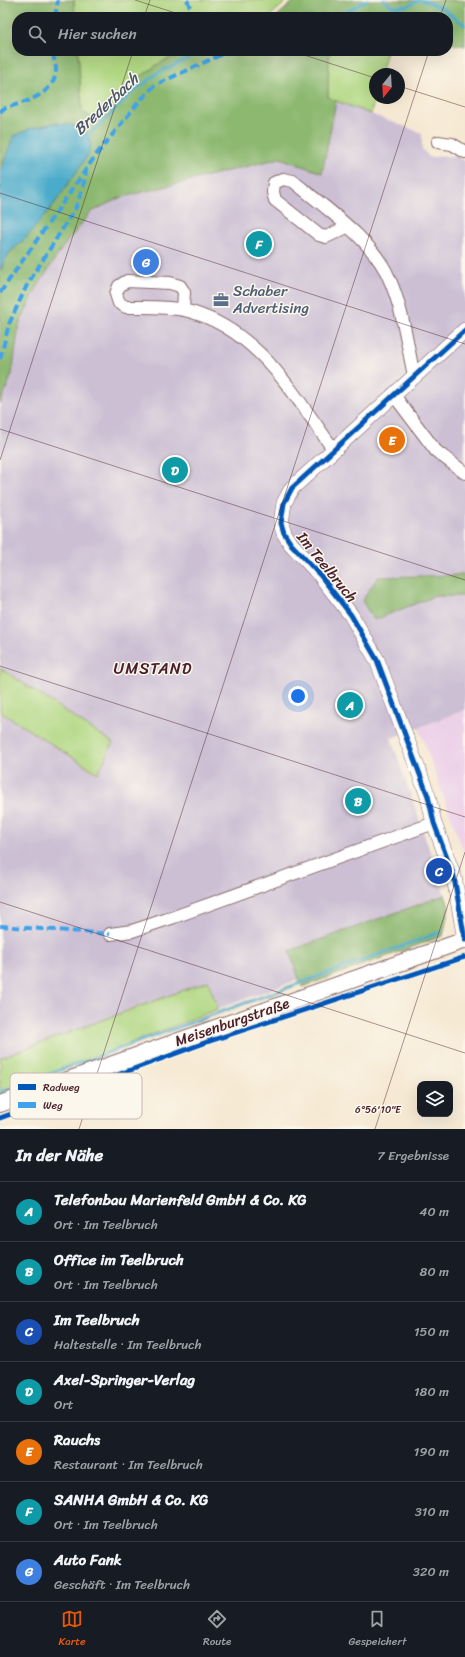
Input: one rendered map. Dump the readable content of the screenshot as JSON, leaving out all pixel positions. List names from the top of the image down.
{
  "streets": {
    "main road": ["Meisenburgstraße"],
    "street": ["Im Teelbruch"]
  },
  "crossings": [
    ["Im Teelbruch", "Meisenburgstraße"]
  ],
  "districts": ["UMSTAND"],
  "water": ["Brederbach"],
  "places": {
    "office": ["Schaber Advertising"]
  },
  "legend": ["Radweg", "Weg"],
  "north": "bottom",
  "page": {
    "search": "Hier suchen",
    "pins": [
      "F",
      "G",
      "E",
      "D",
      "A",
      "B",
      "C"
    ],
    "heading": ["In der Nähe", "7 Ergebnisse"],
    "list": [
      {
        "mark": "A",
        "name": "Telefonbau Marienfeld GmbH & Co. KG",
        "note": "Ort · Im Teelbruch",
        "value": "40 m"
      },
      {
        "mark": "B",
        "name": "Office im Teelbruch",
        "note": "Ort · Im Teelbruch",
        "value": "80 m"
      },
      {
        "mark": "C",
        "name": "Im Teelbruch",
        "note": "Haltestelle · Im Teelbruch",
        "value": "150 m"
      },
      {
        "mark": "D",
        "name": "Axel-Springer-Verlag",
        "note": "Ort",
        "value": "180 m"
      },
      {
        "mark": "E",
        "name": "Rauchs",
        "note": "Restaurant · Im Teelbruch",
        "value": "190 m"
      },
      {
        "mark": "F",
        "name": "SANHA GmbH & Co. KG",
        "note": "Ort · Im Teelbruch",
        "value": "310 m"
      },
      {
        "mark": "G",
        "name": "Auto Fank",
        "note": "Geschäft · Im Teelbruch",
        "value": "320 m"
      }
    ],
    "nav": ["Karte", "Route", "Gespeichert"]
  },
  "coordinates": ["6°56'10\"E"]
}
